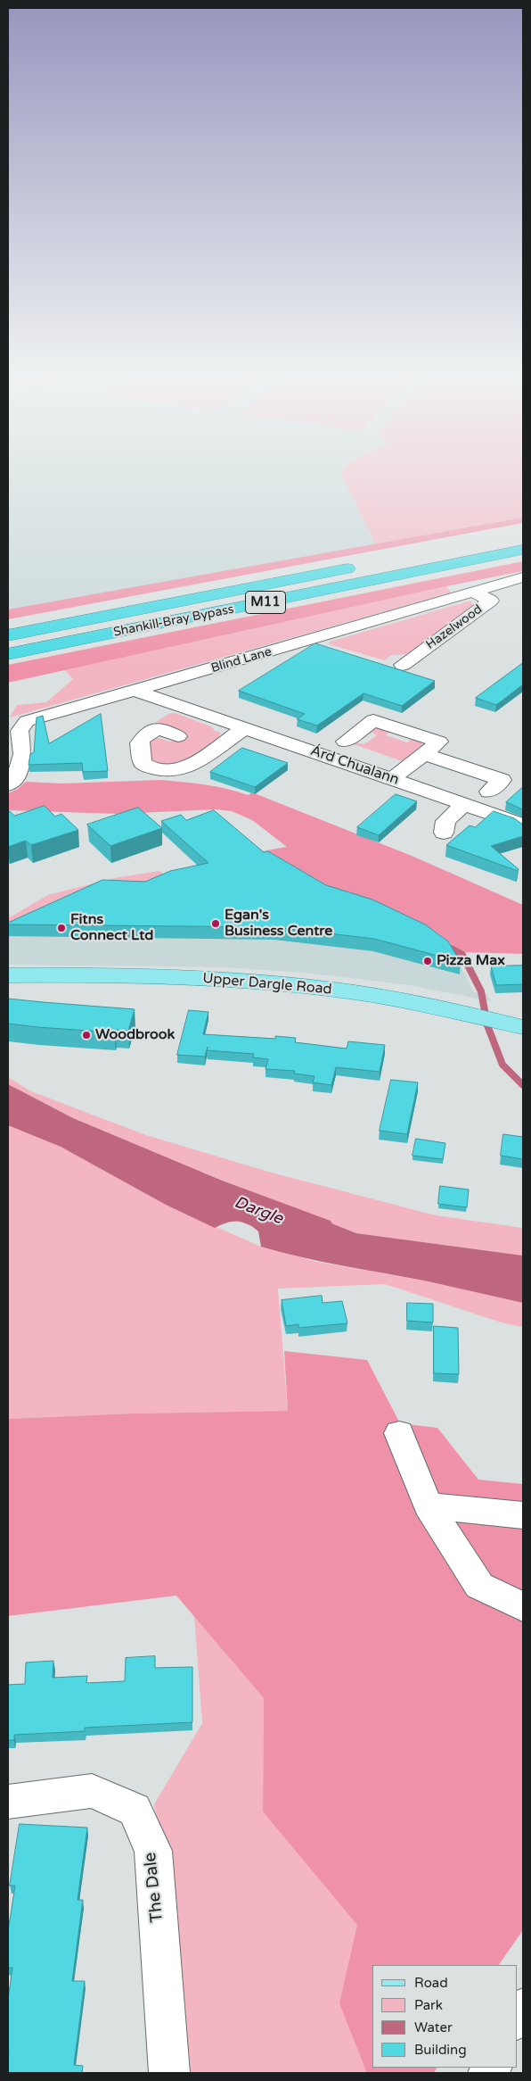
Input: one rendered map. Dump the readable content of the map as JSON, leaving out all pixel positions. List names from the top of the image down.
{
  "streets": {
    "highway": ["M11", "Shankill-Bray Bypass"],
    "main road": ["Upper Dargle Road"],
    "street": [
      "Hazelwood",
      "Blind Lane",
      "Árd Chualann",
      "The Dale"
    ]
  },
  "crossings": [
    ["Hazelwood", "Blind Lane"],
    ["Blind Lane", "Árd Chualann"]
  ],
  "water": ["Dargle"],
  "places": [
    "Egan's Business Centre",
    "Fitns Connect Ltd",
    "Pizza Max",
    "Woodbrook"
  ],
  "legend": [
    "Road",
    "Park",
    "Water",
    "Building"
  ]
}
